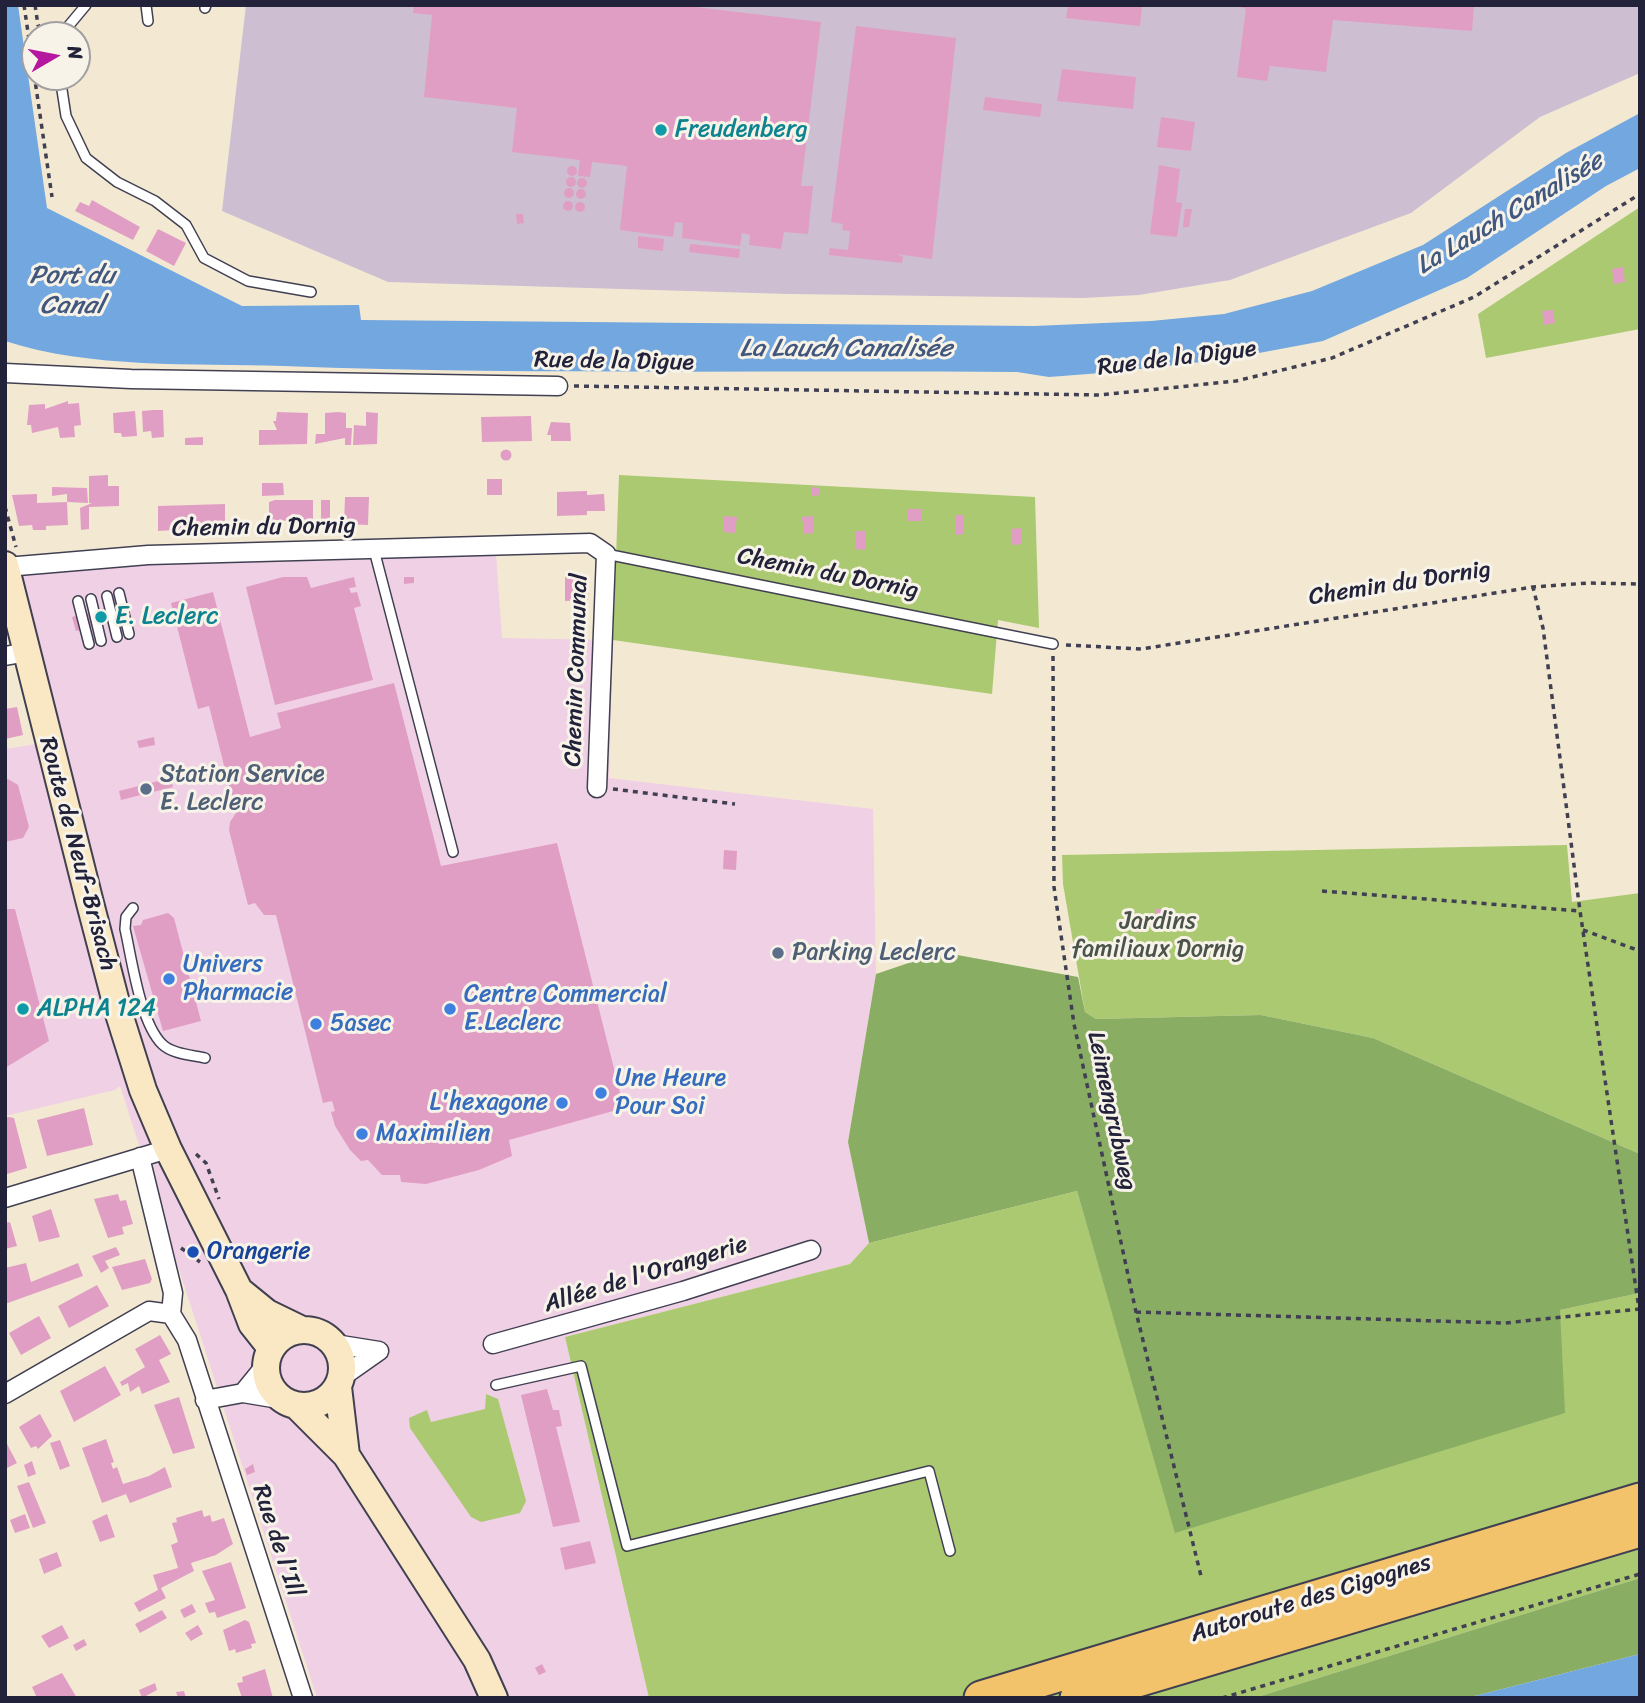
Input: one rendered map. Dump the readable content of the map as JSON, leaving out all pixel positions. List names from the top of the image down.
{
  "streets": {
    "highway": ["Autoroute des Cigognes"],
    "main road": ["Route de Neuf-Brisach"],
    "street": [
      "Rue de la Digue",
      "Chemin du Dornig",
      "Chemin Communal",
      "Allée de l'Orangerie",
      "Rue de l'Ill"
    ],
    "path": ["Leimengrubweg"]
  },
  "crossings": [
    ["Chemin du Dornig", "Chemin Communal"],
    ["Chemin du Dornig", "Route de Neuf-Brisach"],
    ["Chemin du Dornig", "Leimengrubweg"]
  ],
  "water": ["La Lauch Canalisée", "Port du Canal"],
  "parks": ["Jardins familiaux Dornig"],
  "places": [
    "Freudenberg",
    "E. Leclerc",
    "Station Service E. Leclerc",
    "Parking Leclerc",
    "Univers Pharmacie",
    "ALPHA 124",
    "Centre Commercial E.Leclerc",
    "5asec",
    "Une Heure Pour Soi",
    "L'hexagone",
    "Maximilien",
    "Orangerie"
  ],
  "north": "right"
}
